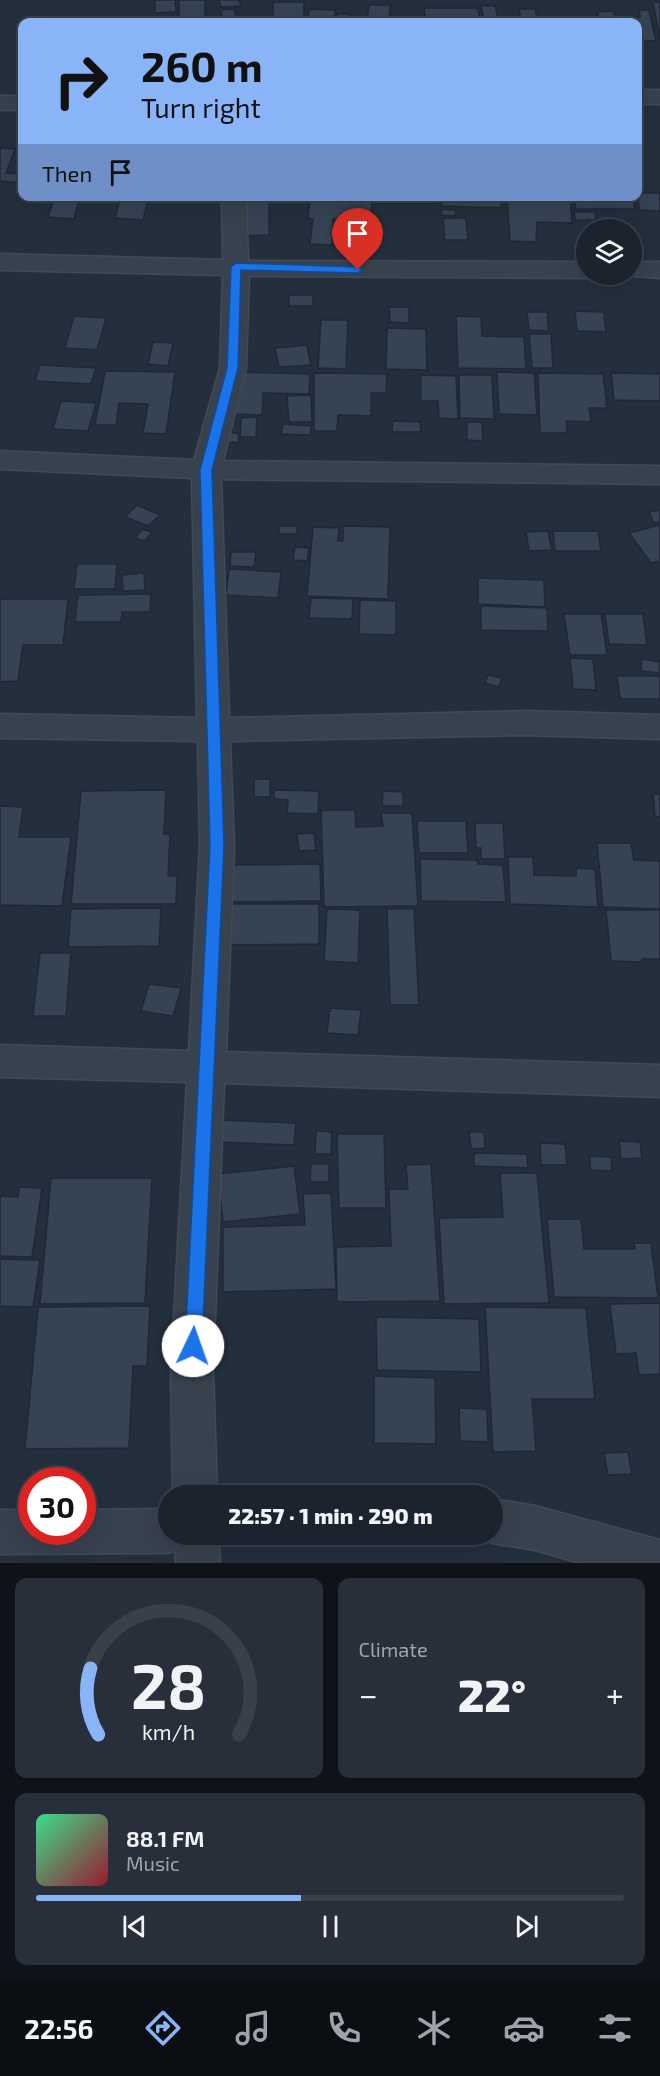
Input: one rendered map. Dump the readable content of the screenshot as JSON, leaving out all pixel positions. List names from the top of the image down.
{
  "page": {
    "turn": ["260 m", "Turn right"],
    "then": "Then",
    "limit": "30",
    "trip": "22:57 · 1 min · 290 m",
    "tile": "Climate",
    "heat": ["−", "22°", "+"],
    "song": ["88.1 FM", "Music"],
    "tabs": "22:56",
    "gauge": ["28", "km/h"]
  }
}
